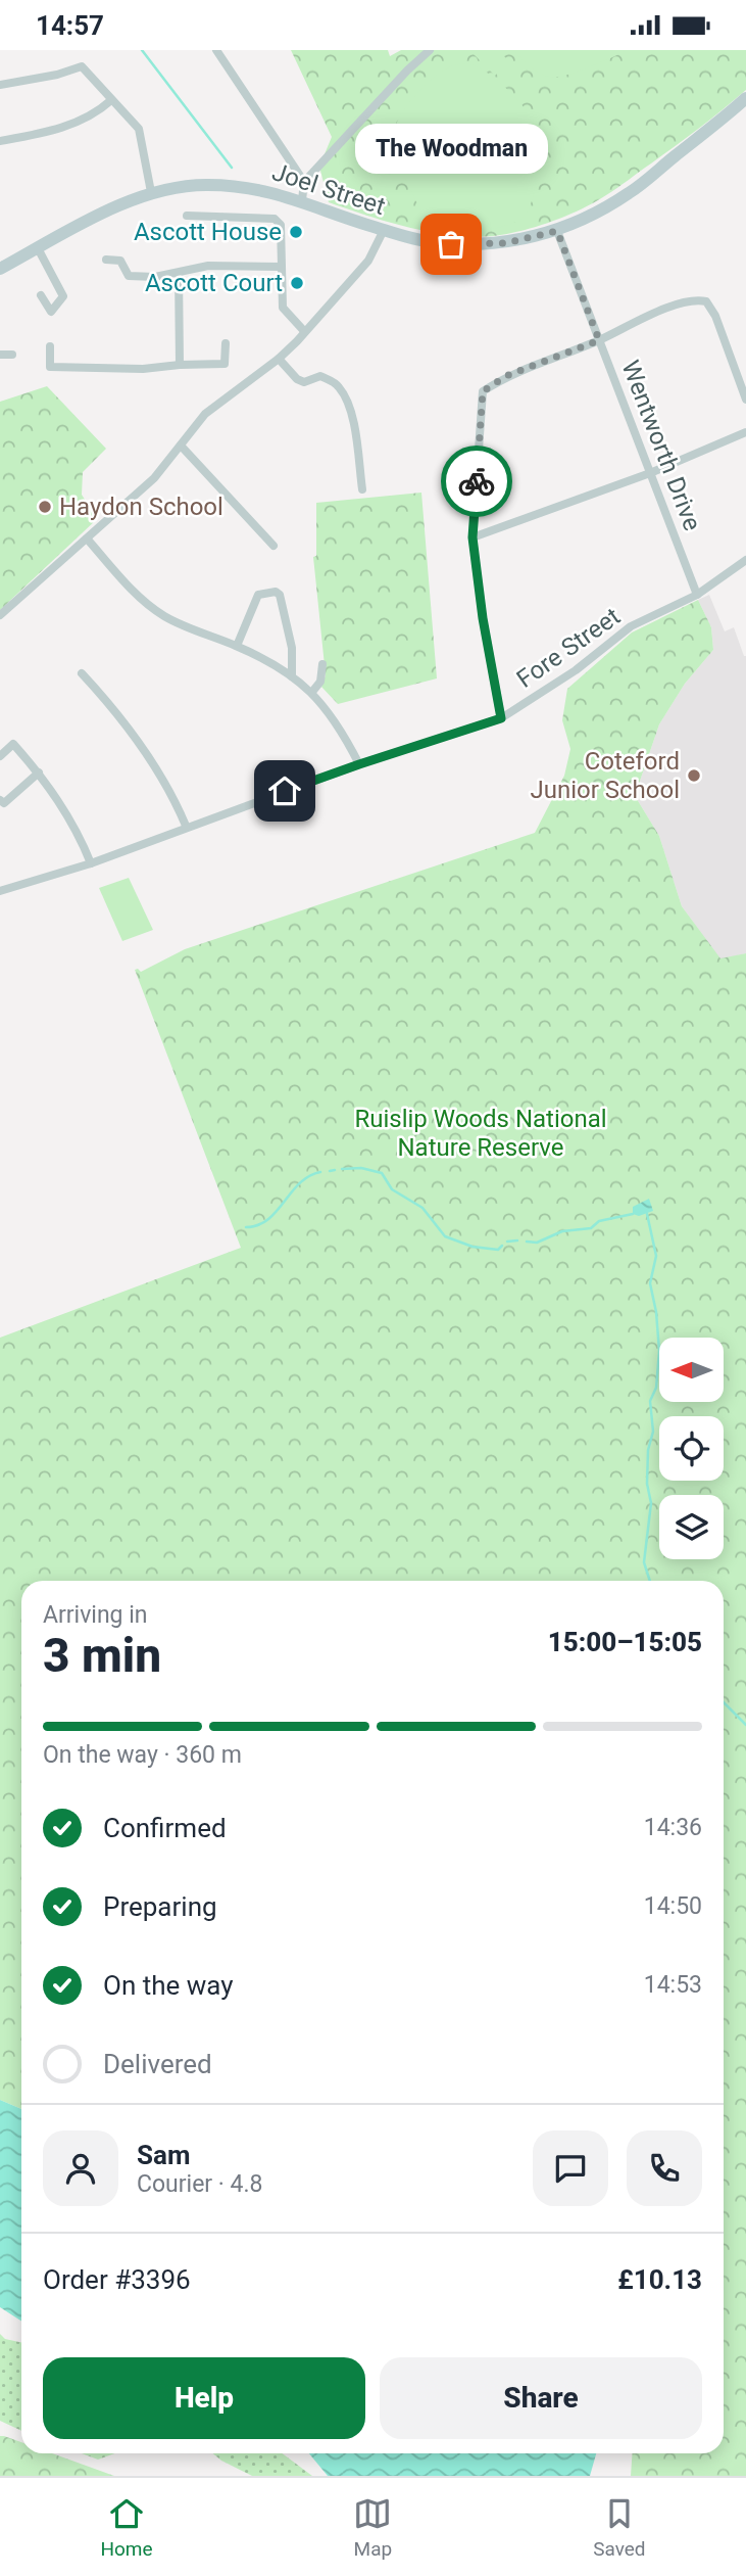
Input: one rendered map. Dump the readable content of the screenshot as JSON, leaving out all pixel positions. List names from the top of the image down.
{
  "streets": {
    "main road": ["Joel Street"],
    "street": ["Wentworth Drive", "Fore Street"]
  },
  "crossings": [
    ["Joel Street", "Wentworth Drive"],
    ["Wentworth Drive", "Fore Street"]
  ],
  "parks": ["Ruislip Woods National Nature Reserve"],
  "places": [
    "Ascott House",
    "The Woodman",
    "Ascott Court",
    "Haydon School",
    "Coteford Junior School"
  ],
  "north": "left",
  "page": {
    "status": "14:57",
    "bubble": "The Woodman",
    "heading": ["3 min", "Arriving in", "15:00–15:05"],
    "panel": [
      "Sam",
      "Courier · 4.8",
      "Order #3396",
      "£10.13"
    ],
    "bar": "On the way · 360 m",
    "list": [
      ["Confirmed", "14:36"],
      ["Preparing", "14:50"],
      ["On the way", "14:53"],
      "Delivered"
    ],
    "buttons": ["Help", "Share"],
    "tabs": ["Home", "Map", "Saved"]
  }
}
